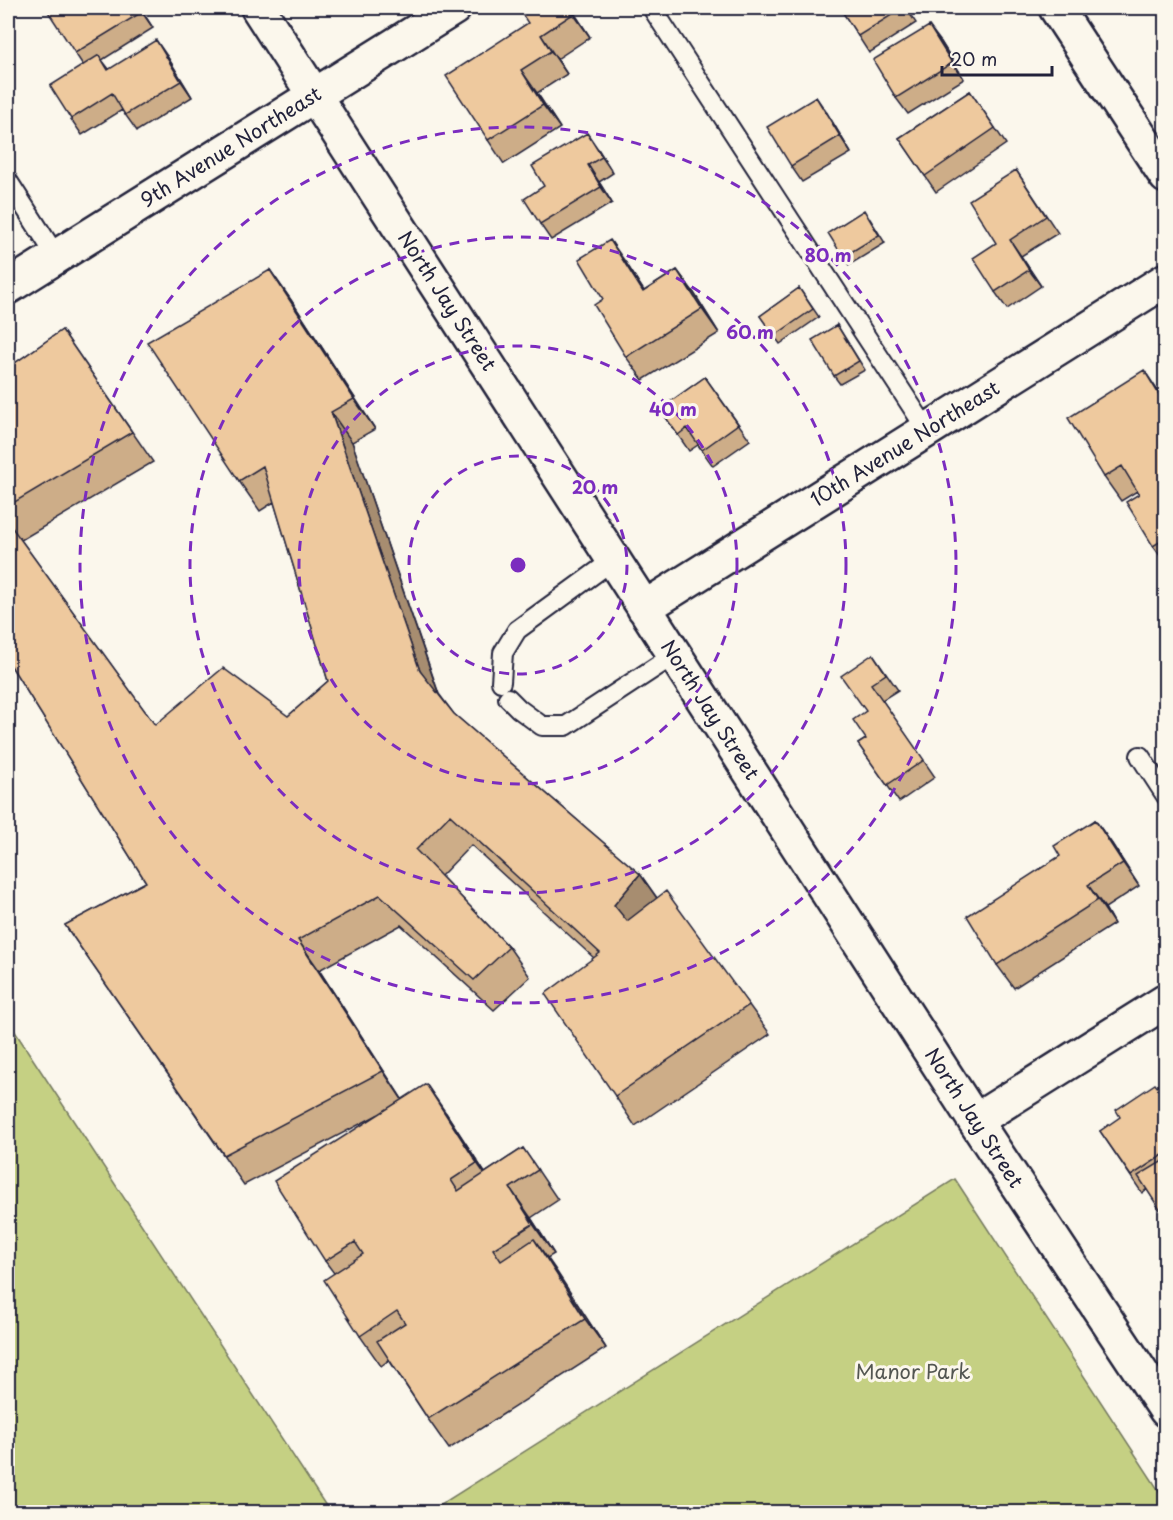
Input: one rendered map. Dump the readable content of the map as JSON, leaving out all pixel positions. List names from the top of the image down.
{
  "streets": {
    "street": ["9th Avenue Northeast", "North Jay Street", "10th Avenue Northeast"]
  },
  "crossings": [
    ["9th Avenue Northeast", "North Jay Street"],
    ["North Jay Street", "10th Avenue Northeast"]
  ],
  "parks": ["Manor Park"],
  "scale_bar": "20 m",
  "rings": [
    "80 m",
    "60 m",
    "40 m",
    "20 m"
  ]
}
